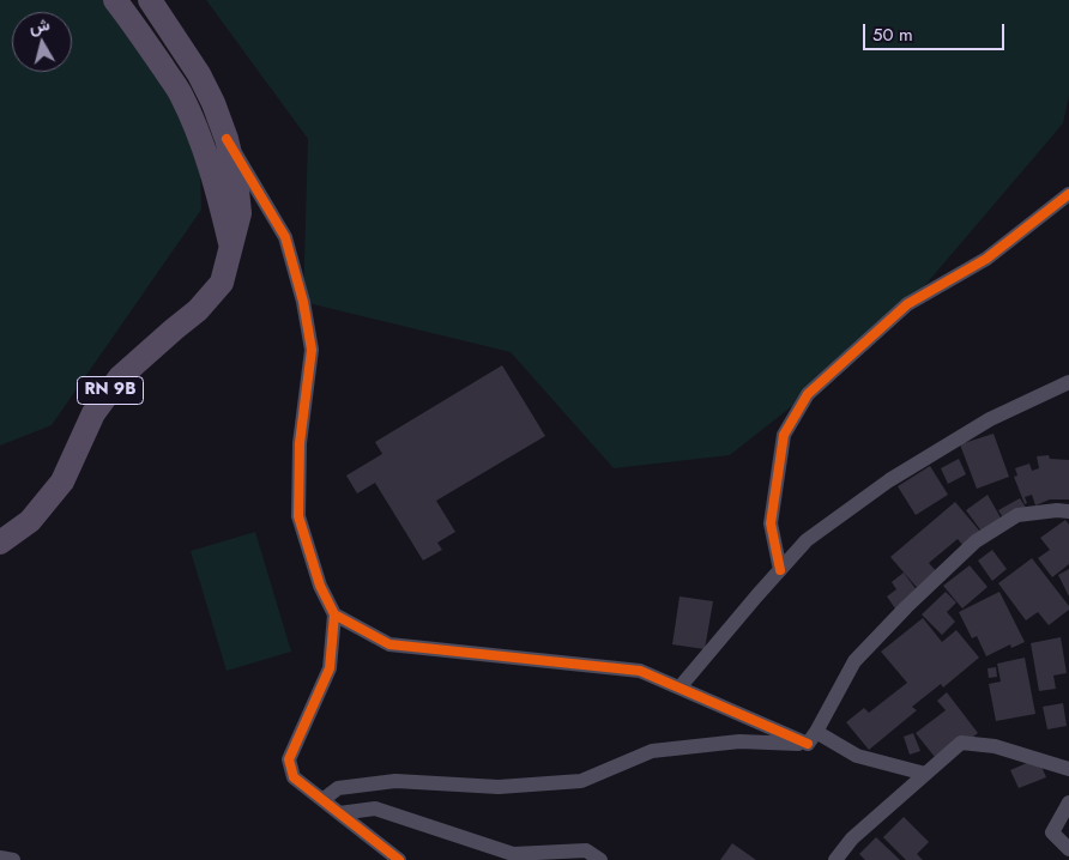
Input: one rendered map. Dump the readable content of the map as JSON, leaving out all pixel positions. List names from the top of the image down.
{
  "streets": {
    "main road": ["RN 9B"]
  },
  "scale_bar": "50 m",
  "north": "top"
}
